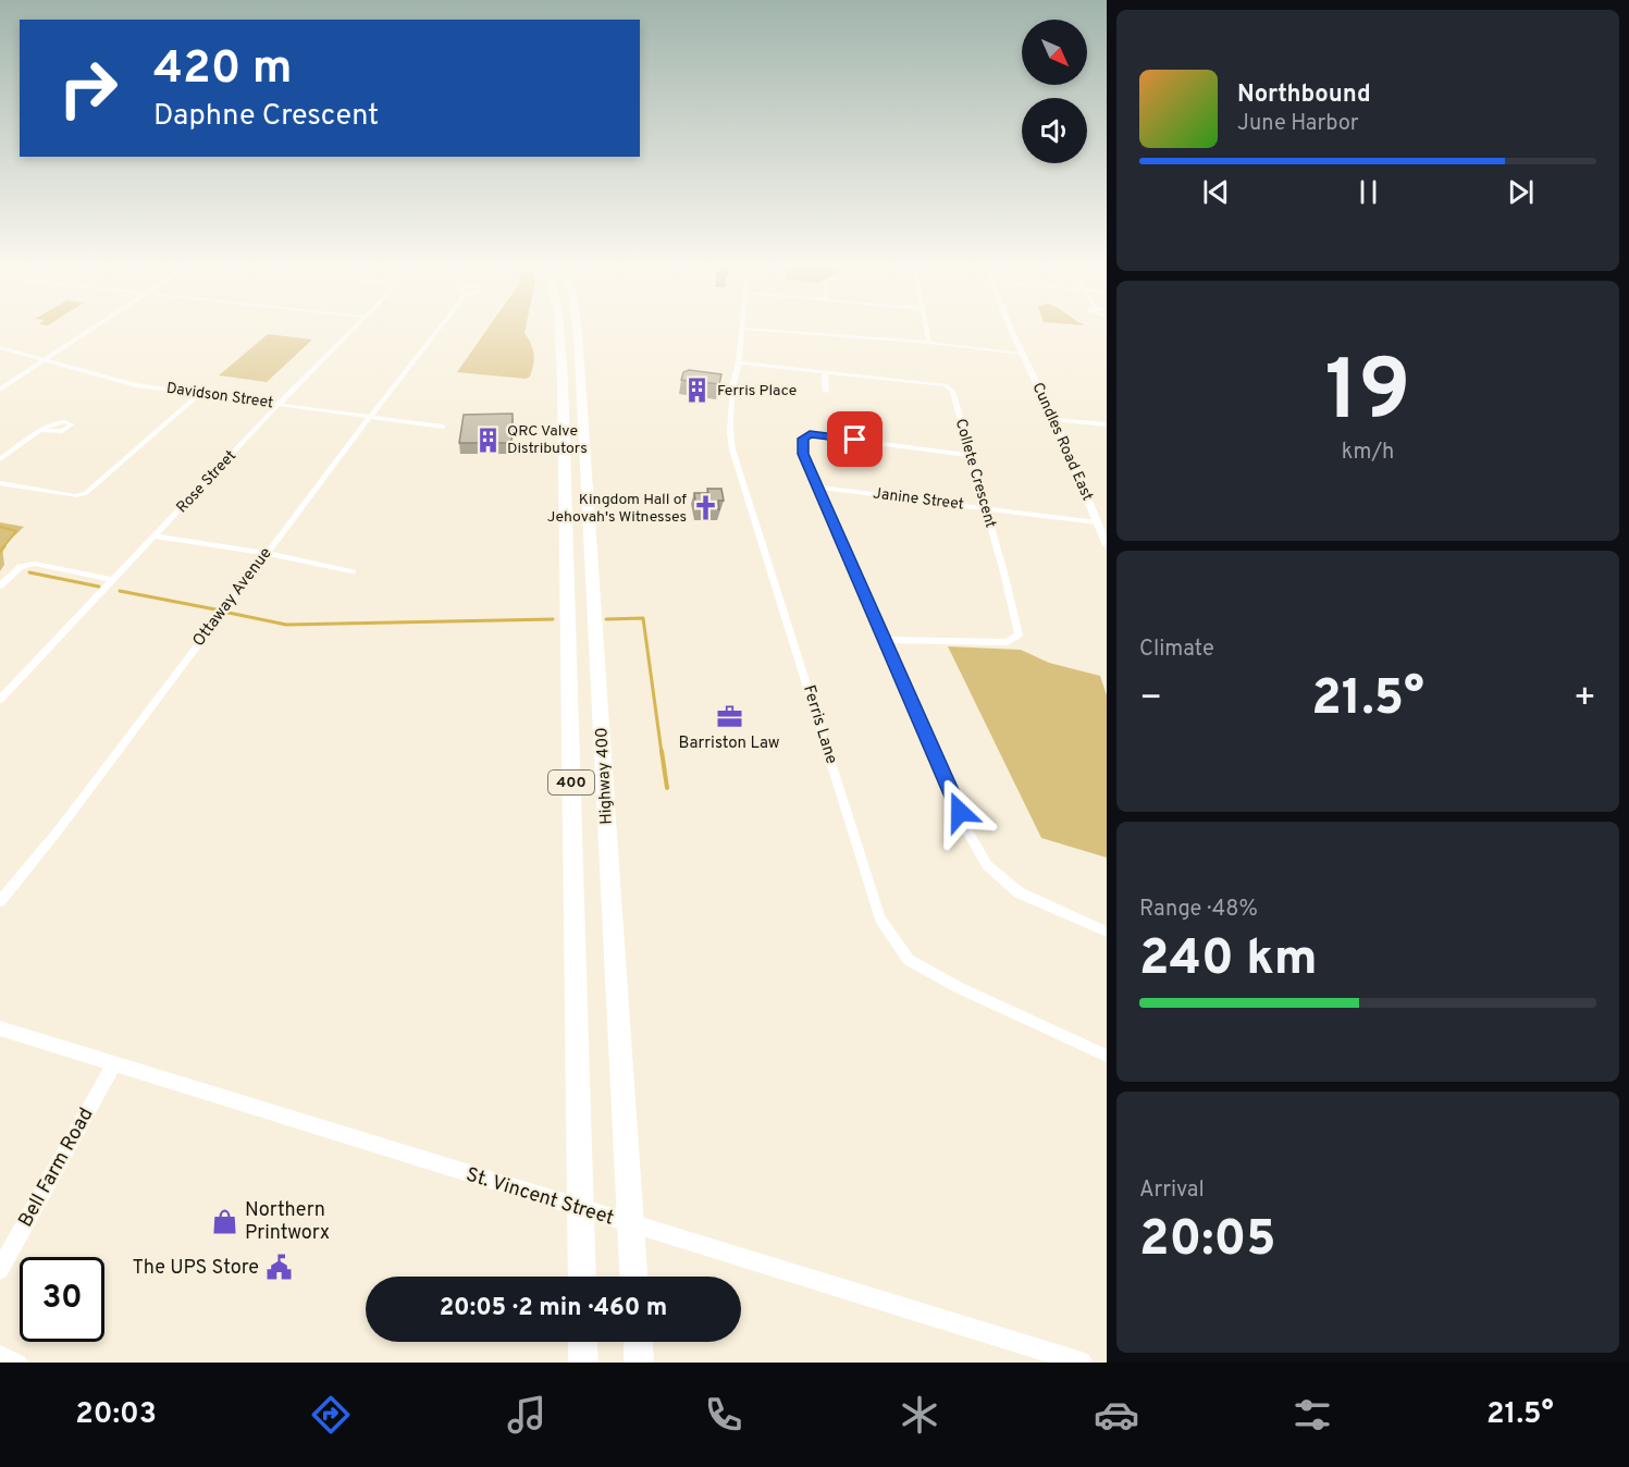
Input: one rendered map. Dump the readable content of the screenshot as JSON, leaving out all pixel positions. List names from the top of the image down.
{
  "streets": {
    "highway": ["Highway 400", "400"],
    "main road": ["Cundles Road East", "Bell Farm Road", "St. Vincent Street"],
    "street": [
      "Davidson Street",
      "Collete Crescent",
      "Rose Street",
      "Janine Street",
      "Ottaway Avenue",
      "Ferris Lane"
    ]
  },
  "crossings": [
    ["Davidson Street", "Rose Street"],
    ["Davidson Street", "Ottaway Avenue"],
    ["Cundles Road East", "Janine Street"],
    ["Collete Crescent", "Janine Street"],
    ["Collete Crescent", "Ferris Lane"],
    ["Bell Farm Road", "St. Vincent Street"]
  ],
  "places": {
    "building": ["Ferris Place", "QRC Valve Distributors"],
    "church": ["Kingdom Hall of Jehovah's Witnesses"],
    "office": ["Barriston Law"],
    "shop": ["Northern Printworx"],
    "public building": ["The UPS Store"]
  },
  "north": "bottom right",
  "page": {
    "turn": ["420 m", "Daphne Crescent"],
    "song": ["Northbound", "June Harbor"],
    "tile": [
      ["19", "km/h"],
      "Climate",
      ["Range · 48%", "240 km"],
      ["Arrival", "20:05"]
    ],
    "heat": ["−", "21.5°", "+"],
    "limit": "30",
    "trip": "20:05 · 2 min · 460 m",
    "tabs": ["20:03", "21.5°"]
  }
}
